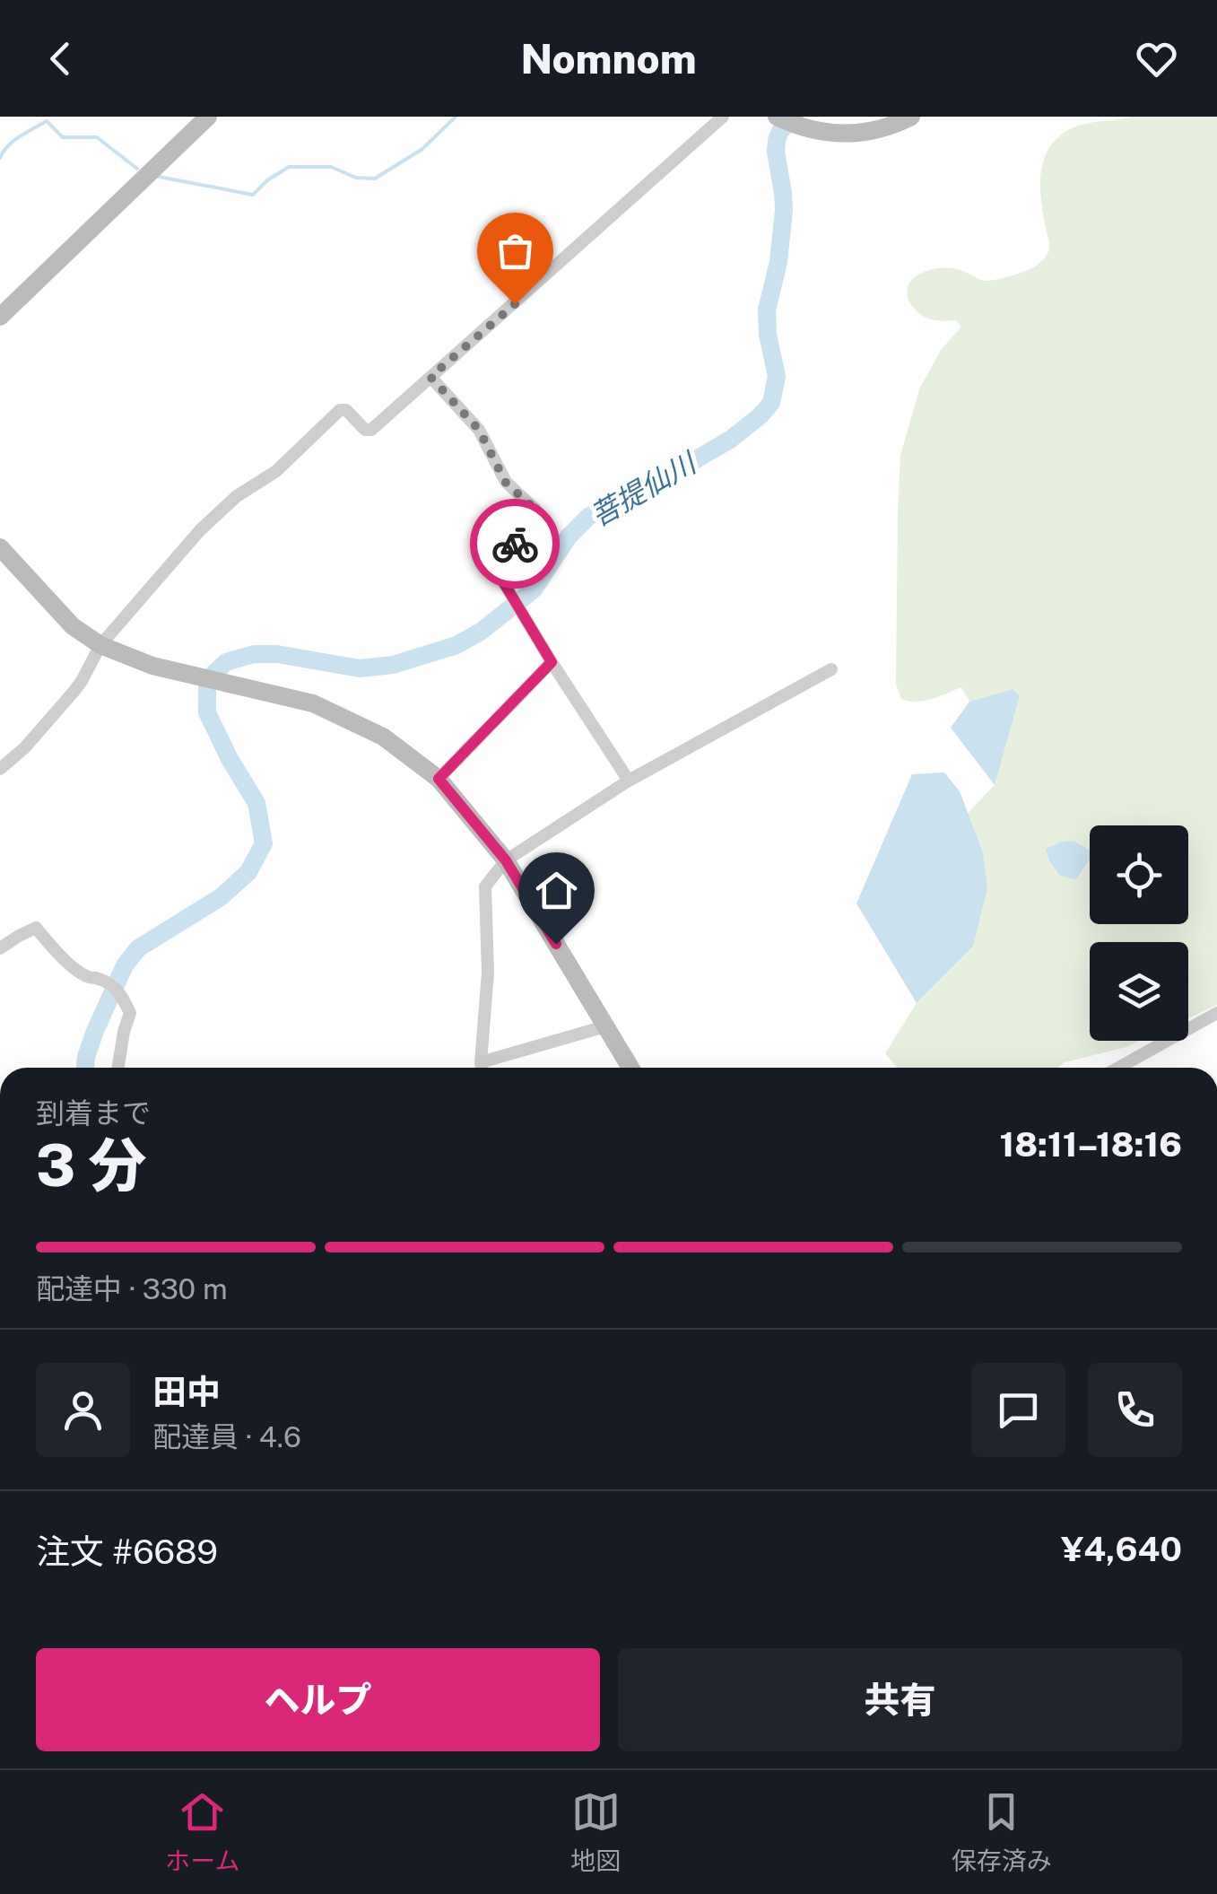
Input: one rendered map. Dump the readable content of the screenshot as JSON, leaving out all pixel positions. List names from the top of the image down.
{
  "water": ["菩提仙川"],
  "page": {
    "header": "Nomnom",
    "heading": ["3 分", "到着まで", "18:11–18:16"],
    "panel": [
      "田中",
      "配達員 · 4.6",
      "注文 #6689",
      "¥4,640"
    ],
    "bar": "配達中 · 330 m",
    "buttons": ["ヘルプ", "共有"],
    "tabs": ["ホーム", "地図", "保存済み"]
  }
}
